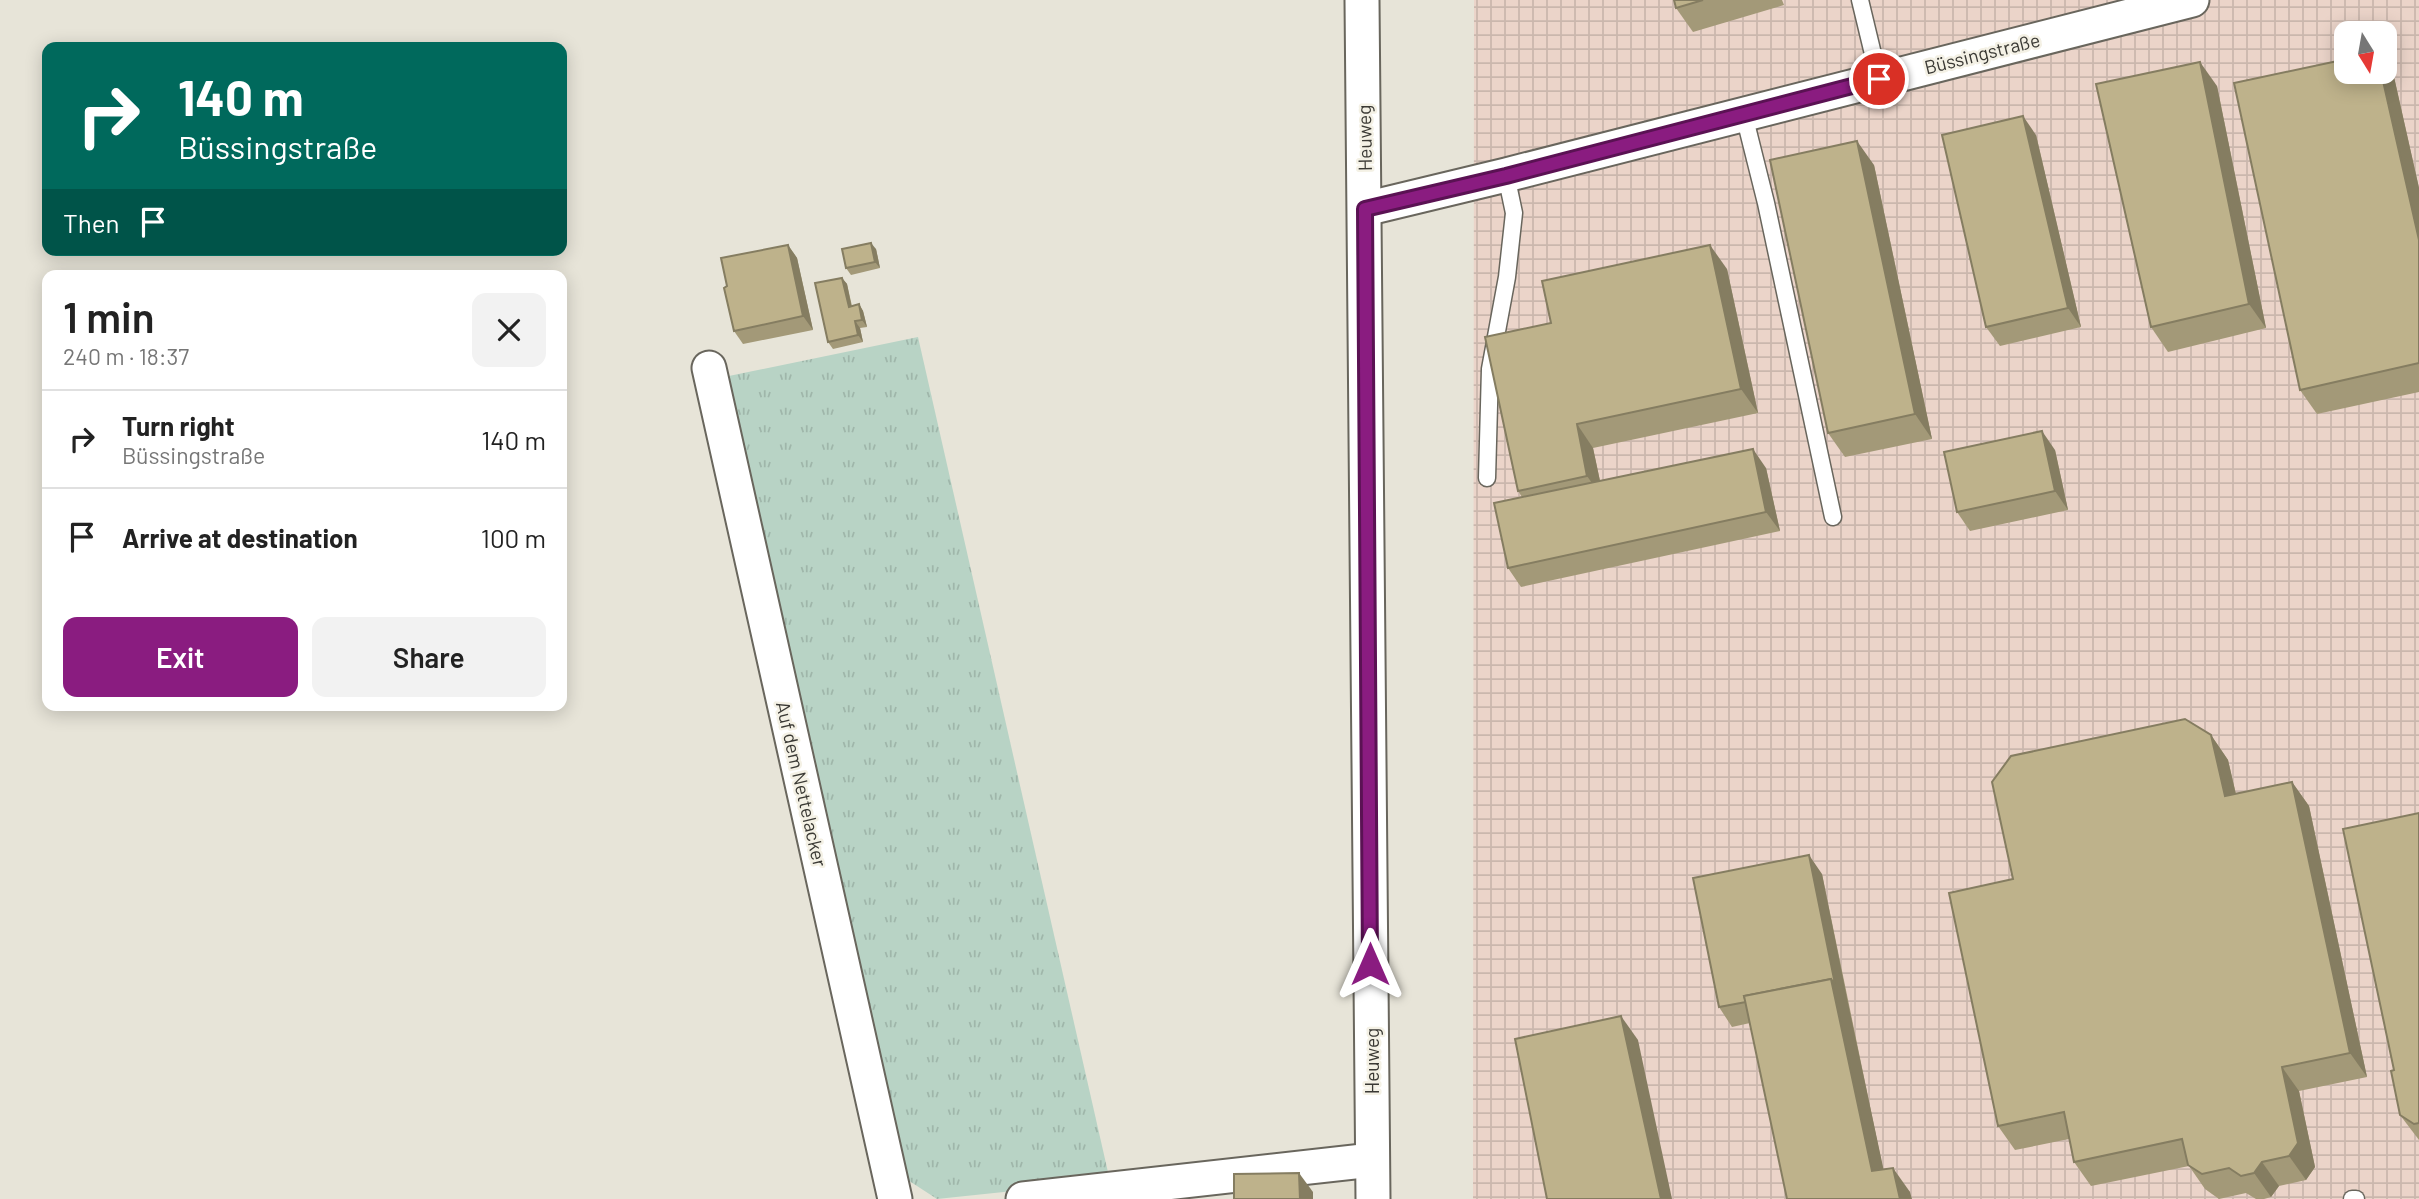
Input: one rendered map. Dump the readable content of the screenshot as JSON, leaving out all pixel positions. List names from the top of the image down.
{
  "streets": {
    "street": ["Büssingstraße", "Heuweg", "Auf dem Nettelacker"]
  },
  "crossings": [
    ["Büssingstraße", "Heuweg"]
  ],
  "north": "bottom",
  "page": {
    "turn": ["140 m", "Büssingstraße"],
    "then": "Then",
    "heading": ["1 min", "240 m · 18:37"],
    "list": [
      {
        "name": "Turn right",
        "note": "Büssingstraße",
        "value": "140 m"
      },
      {
        "name": "Arrive at destination",
        "value": "100 m"
      }
    ],
    "buttons": ["Exit", "Share"]
  }
}
